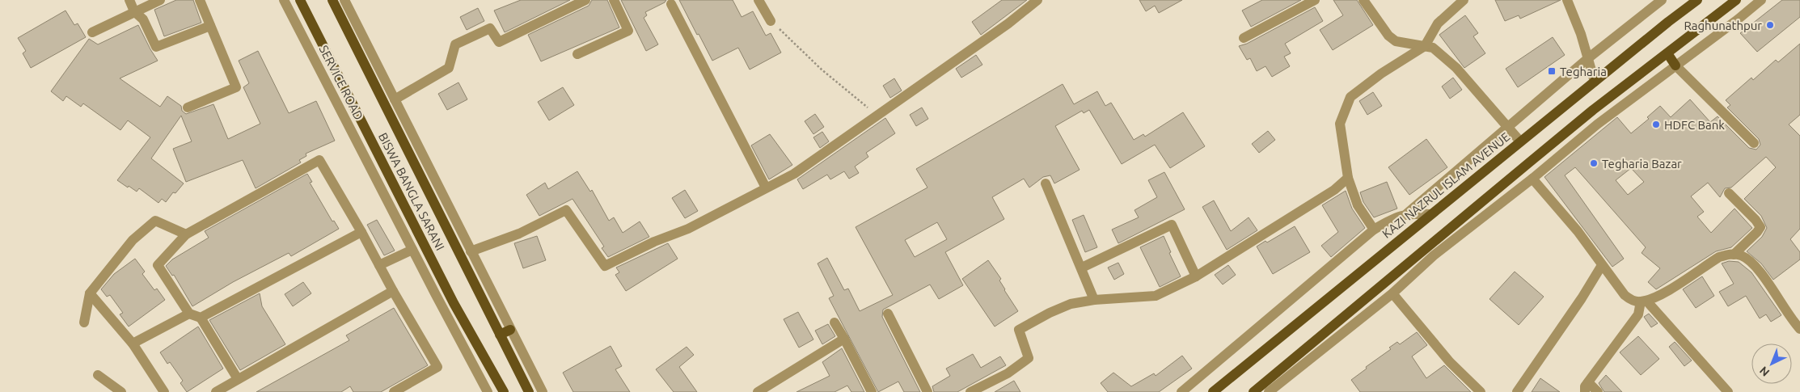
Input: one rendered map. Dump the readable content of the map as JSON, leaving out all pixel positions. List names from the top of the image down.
{
  "streets": {
    "main road": ["KAZI NAZRUL ISLAM AVENUE", "BISWA BANGLA SARANI"],
    "street": ["SERVICE ROAD"]
  },
  "places": {
    "other": ["Raghunathpur", "HDFC Bank", "Tegharia Bazar"],
    "transit": ["Tegharia"]
  },
  "north": "bottom left"
}
